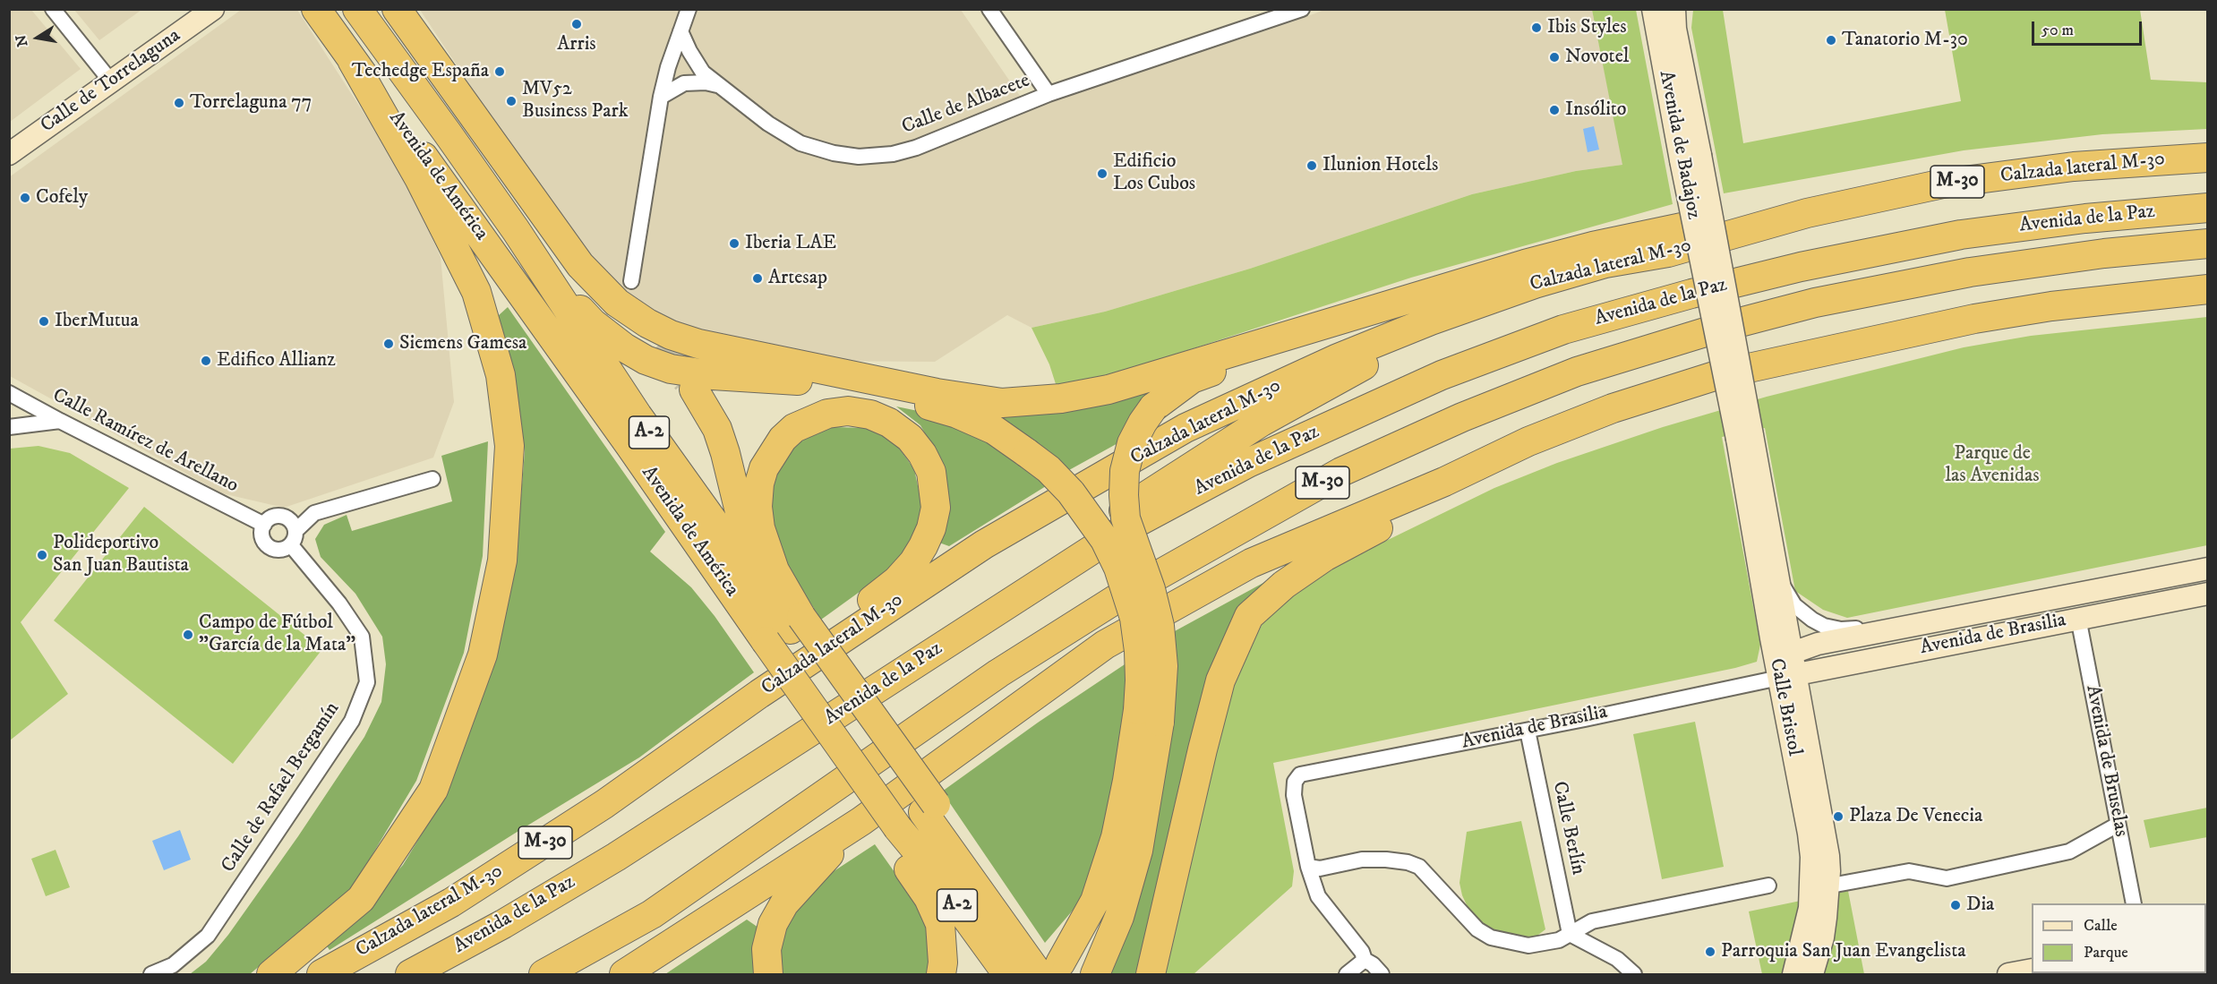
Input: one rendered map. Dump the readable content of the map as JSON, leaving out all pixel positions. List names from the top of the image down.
{
  "streets": {
    "highway": [
      "Calzada lateral M-30",
      "Avenida de América",
      "M-30",
      "Avenida de la Paz",
      "A-2"
    ],
    "street": [
      "Calle de Torrelaguna",
      "Calle de Albacete",
      "Avenida de Badajoz",
      "Calle Ramírez de Arellano",
      "Avenida de Brasilia",
      "Calle Bristol",
      "Avenida de Bruselas",
      "Calle de Rafael Bergamín",
      "Calle Berlín"
    ]
  },
  "crossings": [
    ["Avenida de Badajoz", "Calle Bristol"],
    ["M-30", "A-2"],
    ["Calle Ramírez de Arellano", "Calle de Rafael Bergamín"],
    ["Avenida de Brasilia", "Calle Bristol"],
    ["Avenida de Brasilia", "Avenida de Bruselas"],
    ["Avenida de Brasilia", "Calle Berlín"]
  ],
  "parks": ["Parque de las Avenidas"],
  "places": [
    "Arris",
    "Ibis Styles",
    "Tanatorio M-30",
    "Novotel",
    "Techedge España",
    "MV52 Business Park",
    "Torrelaguna 77",
    "Insólito",
    "Ilunion Hotels",
    "Edificio Los Cubos",
    "Cofely",
    "Iberia LAE",
    "Artesap",
    "IberMutua",
    "Siemens Gamesa",
    "Edifico Allianz",
    "Polideportivo San Juan Bautista",
    "Campo de Fútbol \"García de la Mata\"",
    "Plaza De Venecia",
    "Dia",
    "Parroquia San Juan Evangelista"
  ],
  "legend": ["Calle", "Parque"],
  "scale_bar": "50 m",
  "north": "left"
}
